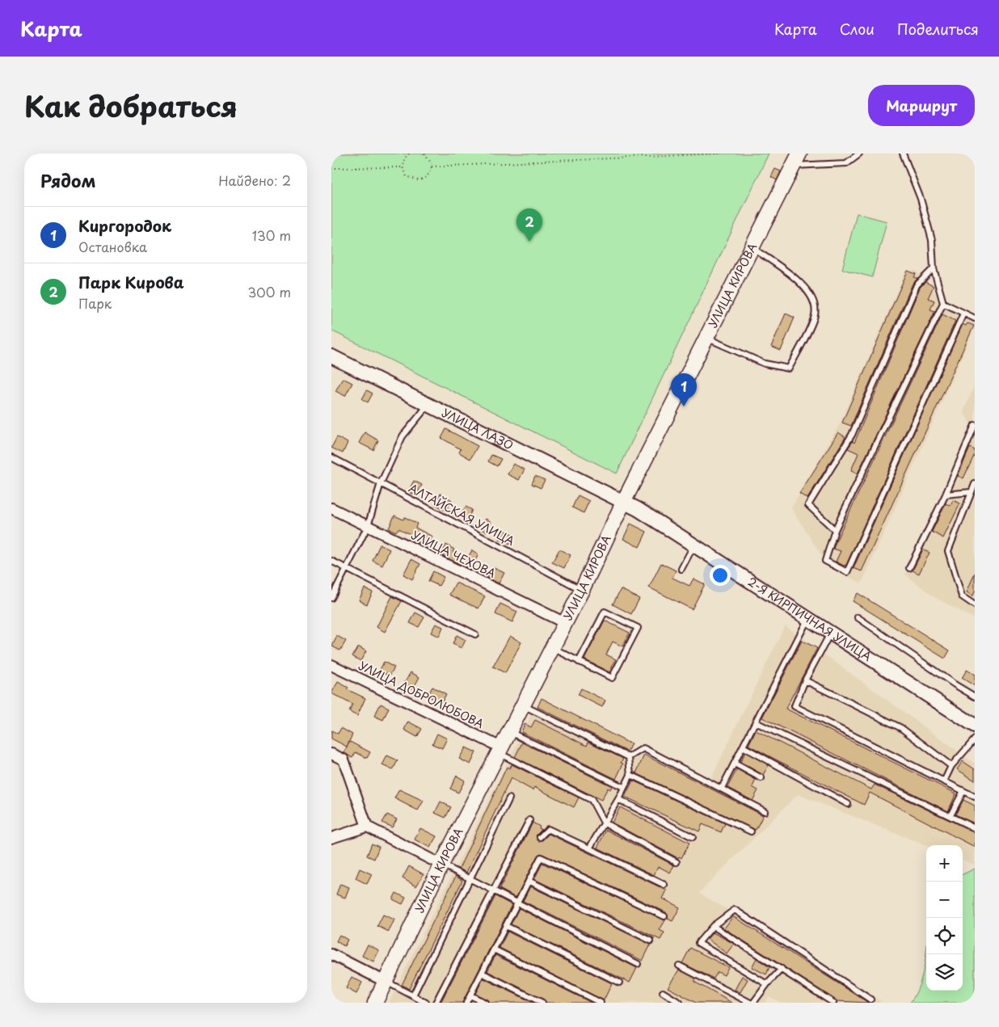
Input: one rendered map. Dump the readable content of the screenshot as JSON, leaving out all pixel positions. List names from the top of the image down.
{
  "streets": {
    "main road": ["УЛИЦА КИРОВА"],
    "street": [
      "УЛИЦА ЛАЗО",
      "УЛИЦА ЧЕХОВА",
      "2-Я КИРПИЧНАЯ УЛИЦА",
      "УЛИЦА ДОБРОЛЮБОВА"
    ],
    "lane": ["АЛТАЙСКАЯ УЛИЦА"]
  },
  "crossings": [
    ["УЛИЦА КИРОВА", "УЛИЦА ЛАЗО"],
    ["УЛИЦА КИРОВА", "АЛТАЙСКАЯ УЛИЦА"],
    ["УЛИЦА КИРОВА", "УЛИЦА ЧЕХОВА"],
    ["УЛИЦА КИРОВА", "2-Я КИРПИЧНАЯ УЛИЦА"],
    ["УЛИЦА КИРОВА", "УЛИЦА ДОБРОЛЮБОВА"],
    ["УЛИЦА ЛАЗО", "2-Я КИРПИЧНАЯ УЛИЦА"]
  ],
  "page": {
    "header": "Карта",
    "nav": ["Карта", "Слои", "Поделиться"],
    "title": "Как добраться",
    "buttons": "Маршрут",
    "heading": ["Рядом", "Найдено: 2"],
    "list": [
      {
        "mark": "1",
        "name": "Киргородок",
        "note": "Остановка",
        "value": "130 m"
      },
      {
        "mark": "2",
        "name": "Парк Кирова",
        "note": "Парк",
        "value": "300 m"
      }
    ],
    "pins": ["2", "1"],
    "map_buttons": ["+", "−"]
  }
}
